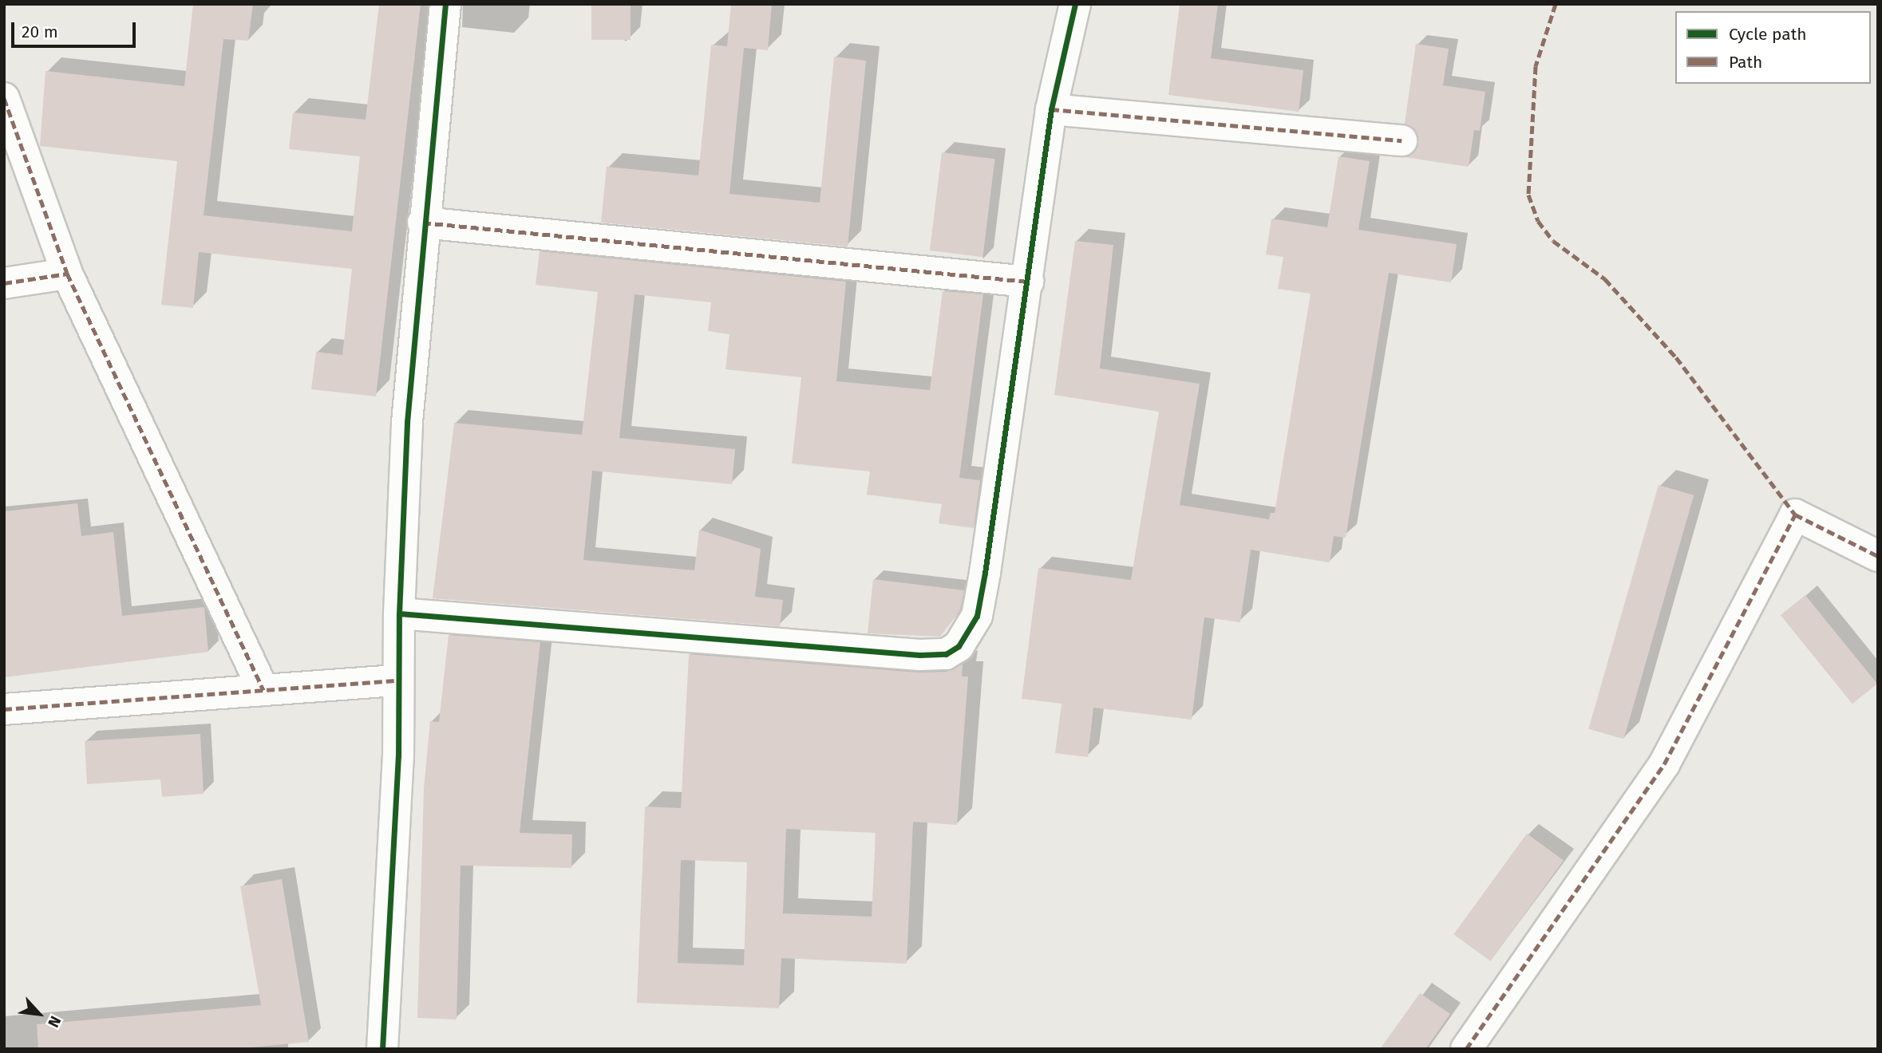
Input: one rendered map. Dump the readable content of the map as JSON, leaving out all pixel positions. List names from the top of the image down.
{
  "legend": ["Cycle path", "Path"],
  "scale_bar": "20 m",
  "north": "bottom right"
}
